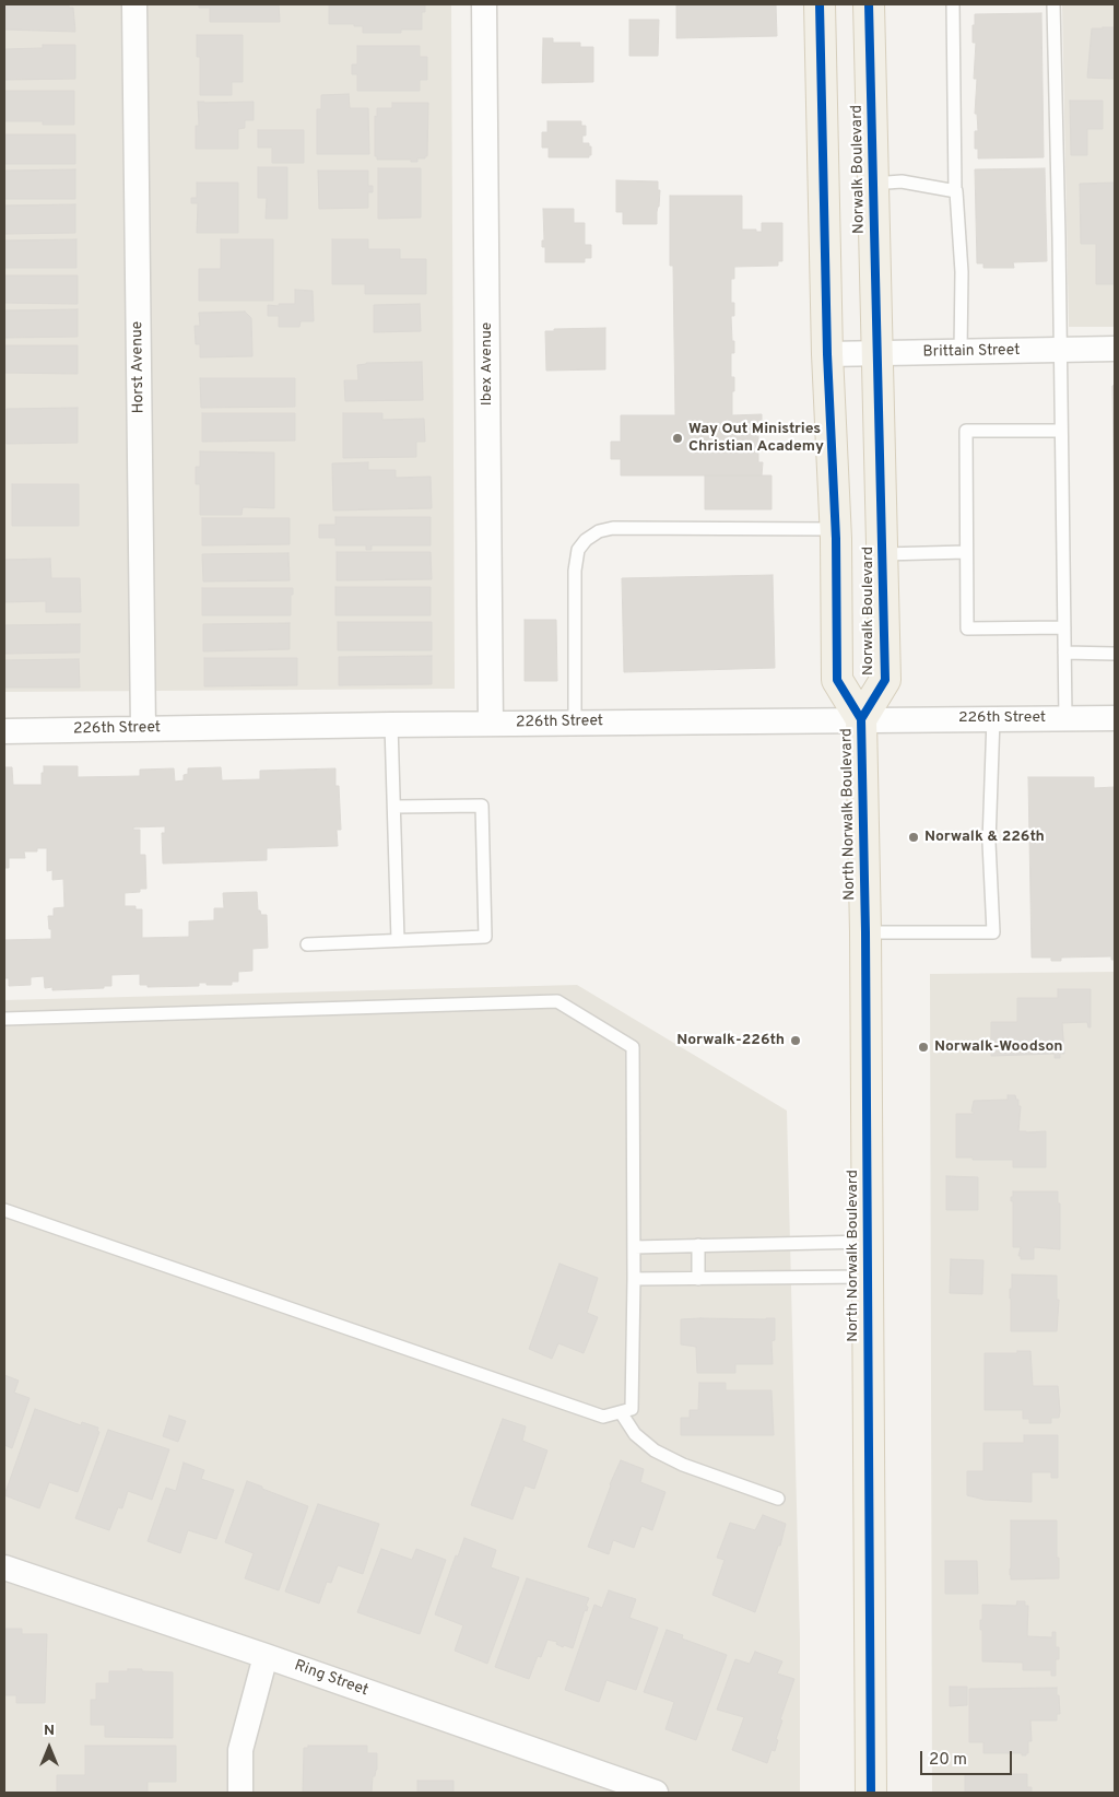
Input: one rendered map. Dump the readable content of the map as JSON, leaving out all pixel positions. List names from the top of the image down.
{
  "streets": {
    "main road": ["Norwalk Boulevard", "North Norwalk Boulevard"],
    "street": [
      "Brittain Street",
      "Ibex Avenue",
      "Horst Avenue",
      "226th Street",
      "Ring Street"
    ]
  },
  "crossings": [
    ["Norwalk Boulevard", "Brittain Street"],
    ["Norwalk Boulevard", "226th Street"],
    ["Norwalk Boulevard", "North Norwalk Boulevard"],
    ["Ibex Avenue", "226th Street"],
    ["Horst Avenue", "226th Street"],
    ["226th Street", "North Norwalk Boulevard"]
  ],
  "places": [
    "Way Out Ministries Christian Academy",
    "Norwalk & 226th",
    "Norwalk-226th",
    "Norwalk-Woodson"
  ],
  "scale_bar": "20 m",
  "north": "top"
}
